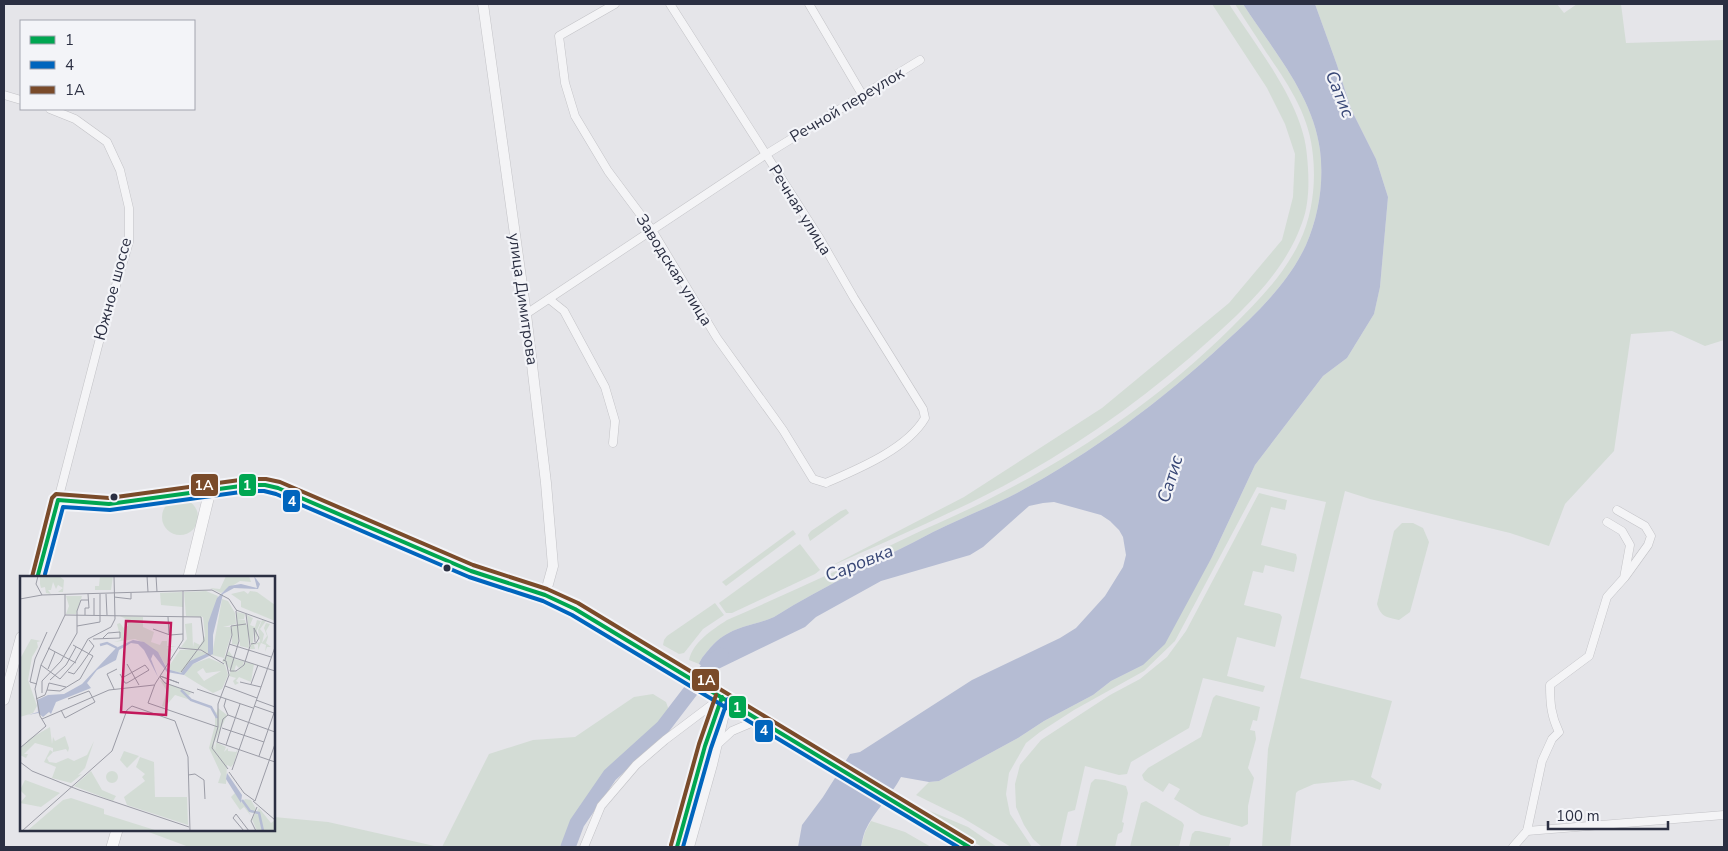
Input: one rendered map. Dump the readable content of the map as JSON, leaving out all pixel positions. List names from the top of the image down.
{
  "streets": {
    "street": [
      "Речной переулок",
      "Речная улица",
      "Заводская улица",
      "Южное шоссе",
      "улица Димитрова"
    ]
  },
  "crossings": [
    ["Речной переулок", "Речная улица"],
    ["Речной переулок", "Заводская улица"],
    ["Речной переулок", "улица Димитрова"],
    ["Речная улица", "Заводская улица"]
  ],
  "water": ["Сатис", "Саровка"],
  "lines": ["transit line 1А", "transit line 1", "transit line 4"],
  "legend": ["1", "4", "1А"],
  "scale_bar": "100 m"
}
